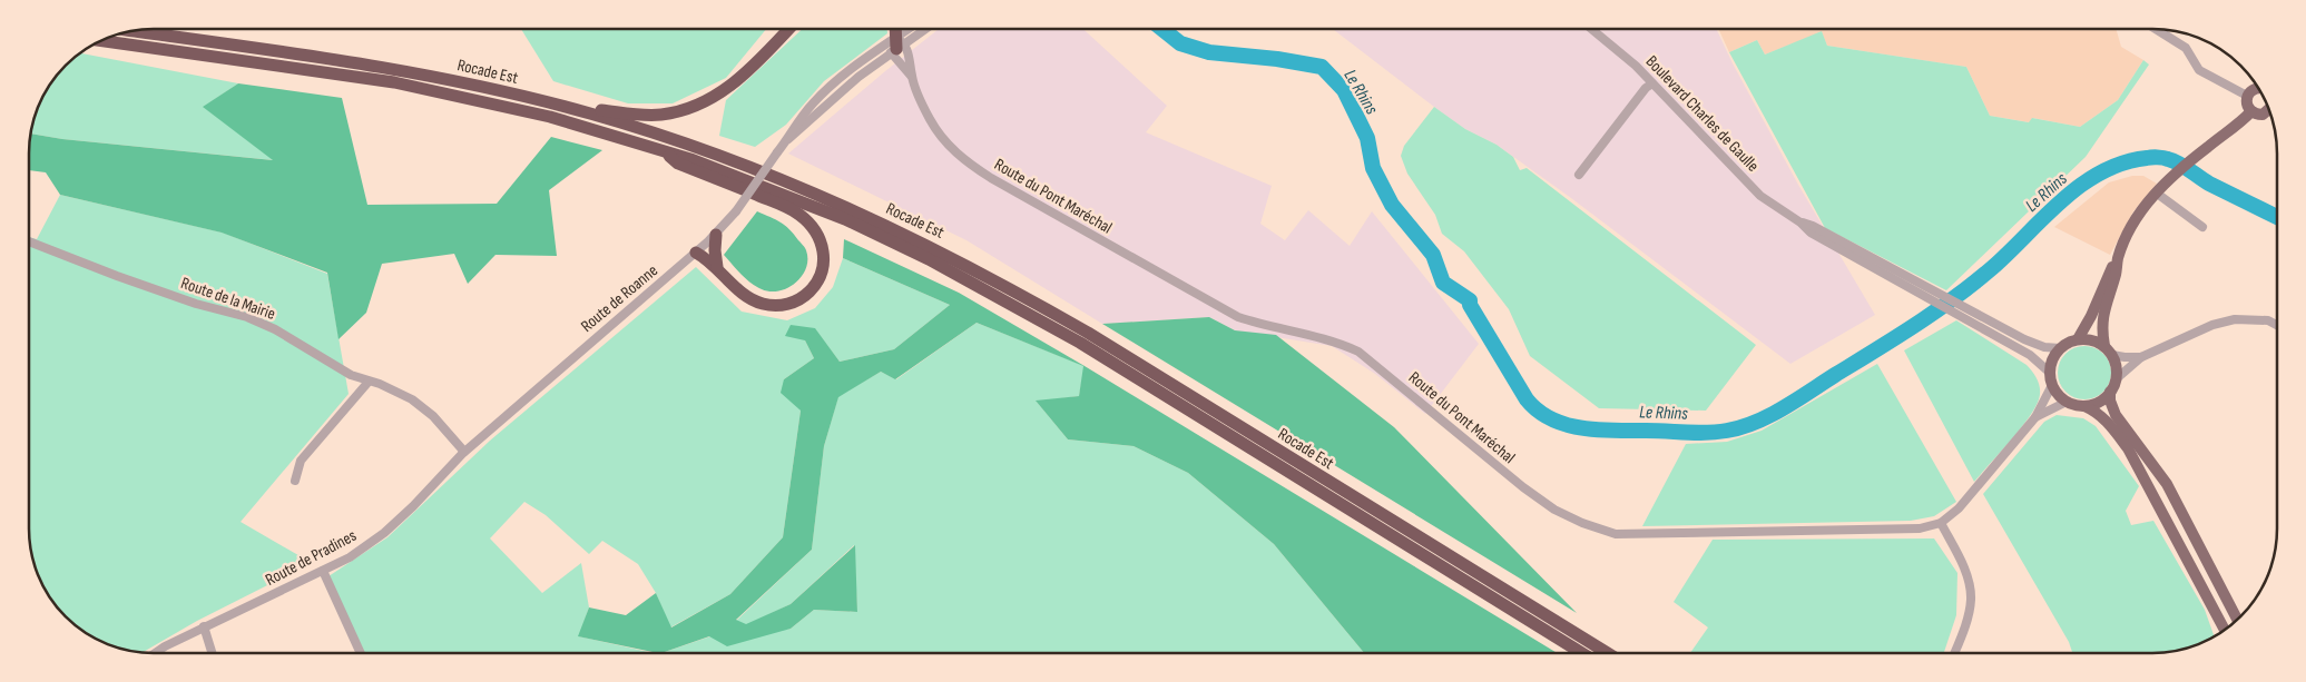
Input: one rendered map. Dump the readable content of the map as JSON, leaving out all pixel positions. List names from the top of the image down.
{
  "streets": {
    "highway": ["Rocade Est"],
    "street": [
      "Boulevard Charles de Gaulle",
      "Route du Pont Maréchal",
      "Route de la Mairie",
      "Route de Roanne",
      "Route de Pradines"
    ]
  },
  "crossings": [
    ["Route de la Mairie", "Route de Roanne"],
    ["Route de la Mairie", "Route de Pradines"],
    ["Route de Roanne", "Route de Pradines"]
  ],
  "water": ["Le Rhins"]
}
